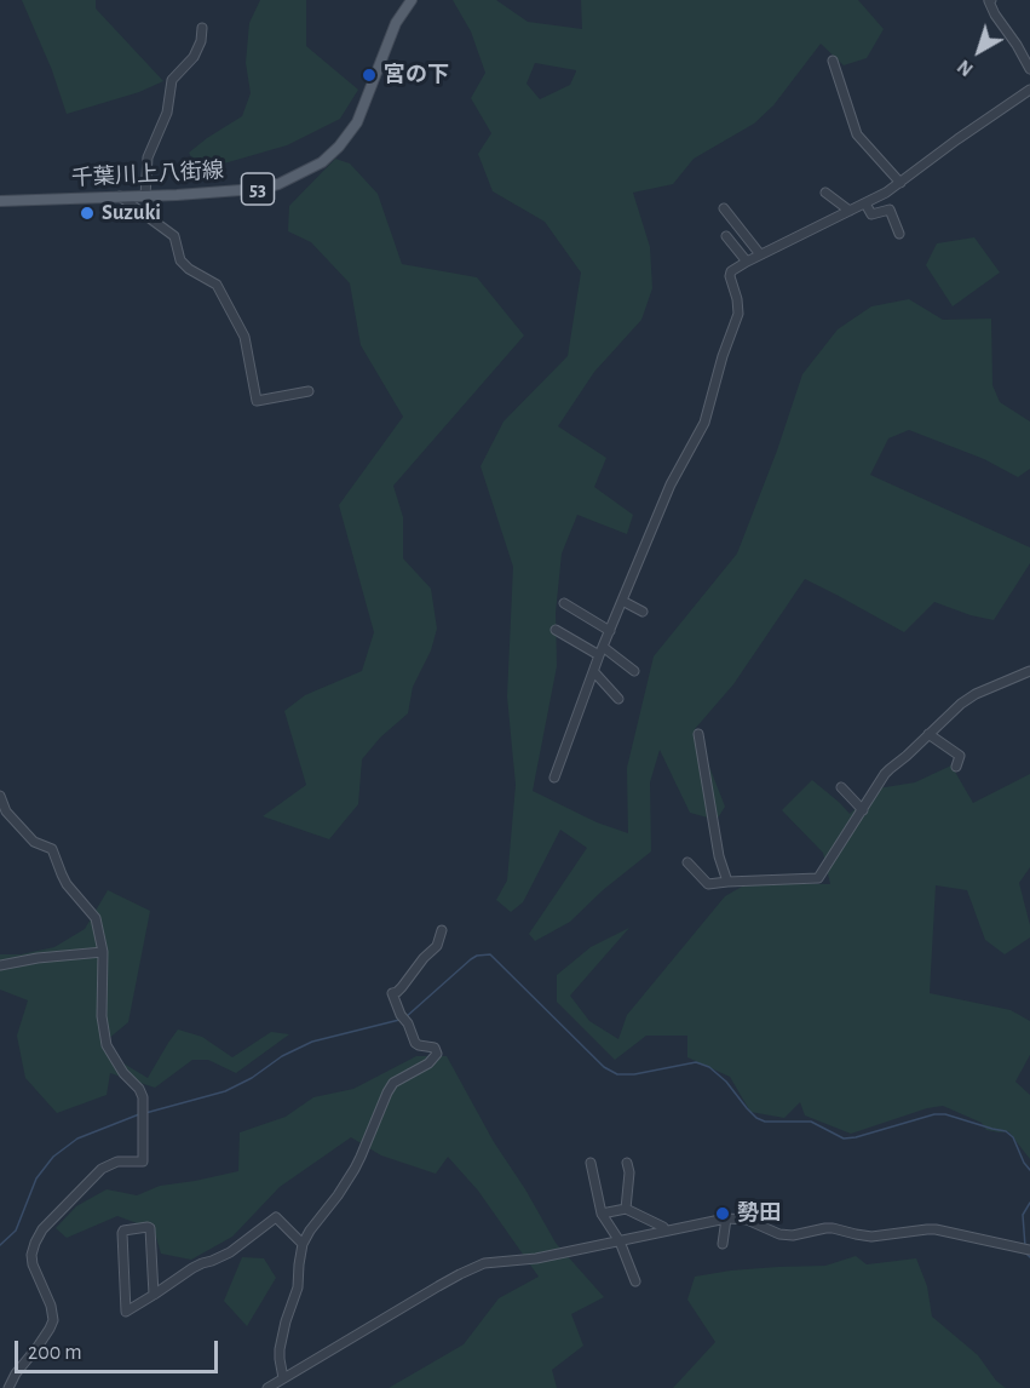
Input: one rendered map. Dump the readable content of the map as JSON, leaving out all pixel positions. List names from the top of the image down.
{
  "streets": {
    "main road": ["千葉川上八街線", "53"]
  },
  "places": ["宮の下", "Suzuki", "勢田"],
  "scale_bar": "200 m",
  "north": "bottom left"
}
